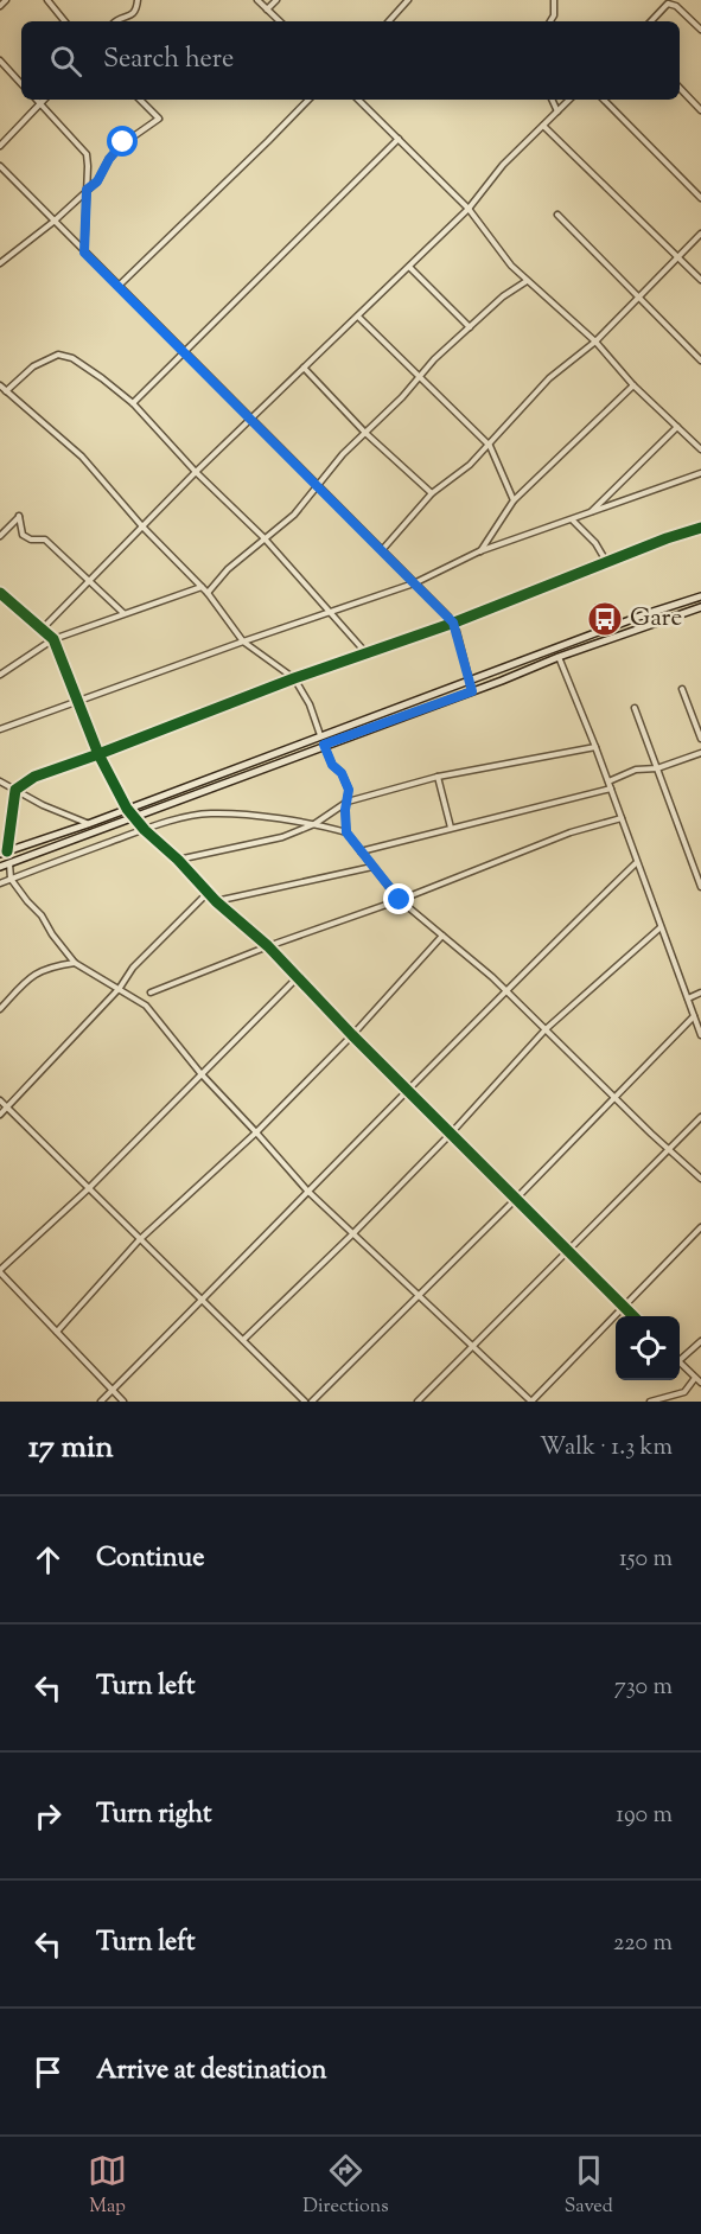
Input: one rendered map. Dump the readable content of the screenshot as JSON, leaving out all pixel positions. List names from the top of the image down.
{
  "places": {
    "bus stop": ["Gare"]
  },
  "page": {
    "search": "Search here",
    "heading": ["17 min", "Walk · 1.3 km"],
    "list": [
      ["Continue", "150 m"],
      ["Turn left", "730 m"],
      ["Turn right", "190 m"],
      ["Turn left", "220 m"],
      "Arrive at destination"
    ],
    "nav": ["Map", "Directions", "Saved"]
  }
}
